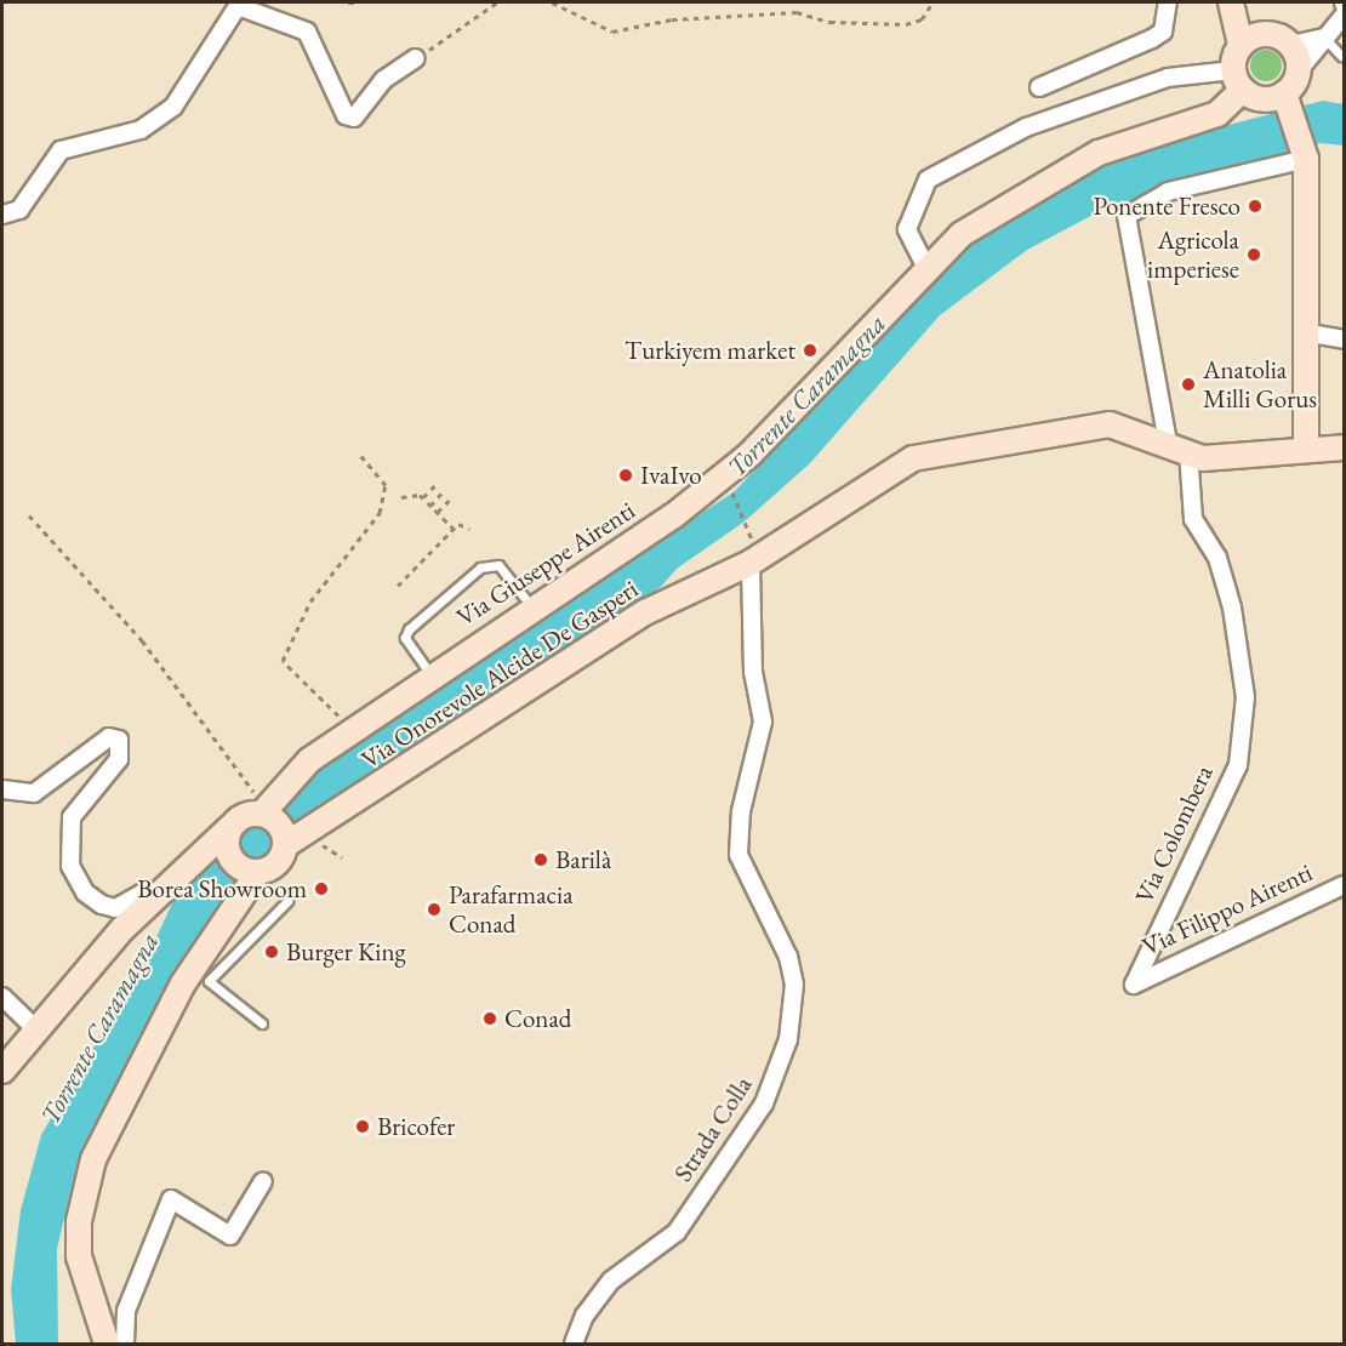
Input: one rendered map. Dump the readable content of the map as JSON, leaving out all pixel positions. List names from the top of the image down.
{
  "streets": {
    "main road": ["Via Giuseppe Airenti", "Via Onorevole Alcide De Gasperi"],
    "street": ["Via Colombera", "Via Filippo Airenti", "Strada Colla"]
  },
  "crossings": [
    ["Via Giuseppe Airenti", "Via Onorevole Alcide De Gasperi"],
    ["Via Onorevole Alcide De Gasperi", "Strada Colla"],
    ["Via Colombera", "Via Filippo Airenti"]
  ],
  "water": ["Torrente Caramagna"],
  "places": [
    "Ponente Fresco",
    "Agricola imperiese",
    "Turkiyem market",
    "Anatolia Milli Gorus",
    "IvaIvo",
    "Barilà",
    "Borea Showroom",
    "Parafarmacia Conad",
    "Burger King",
    "Conad",
    "Bricofer"
  ]
}
